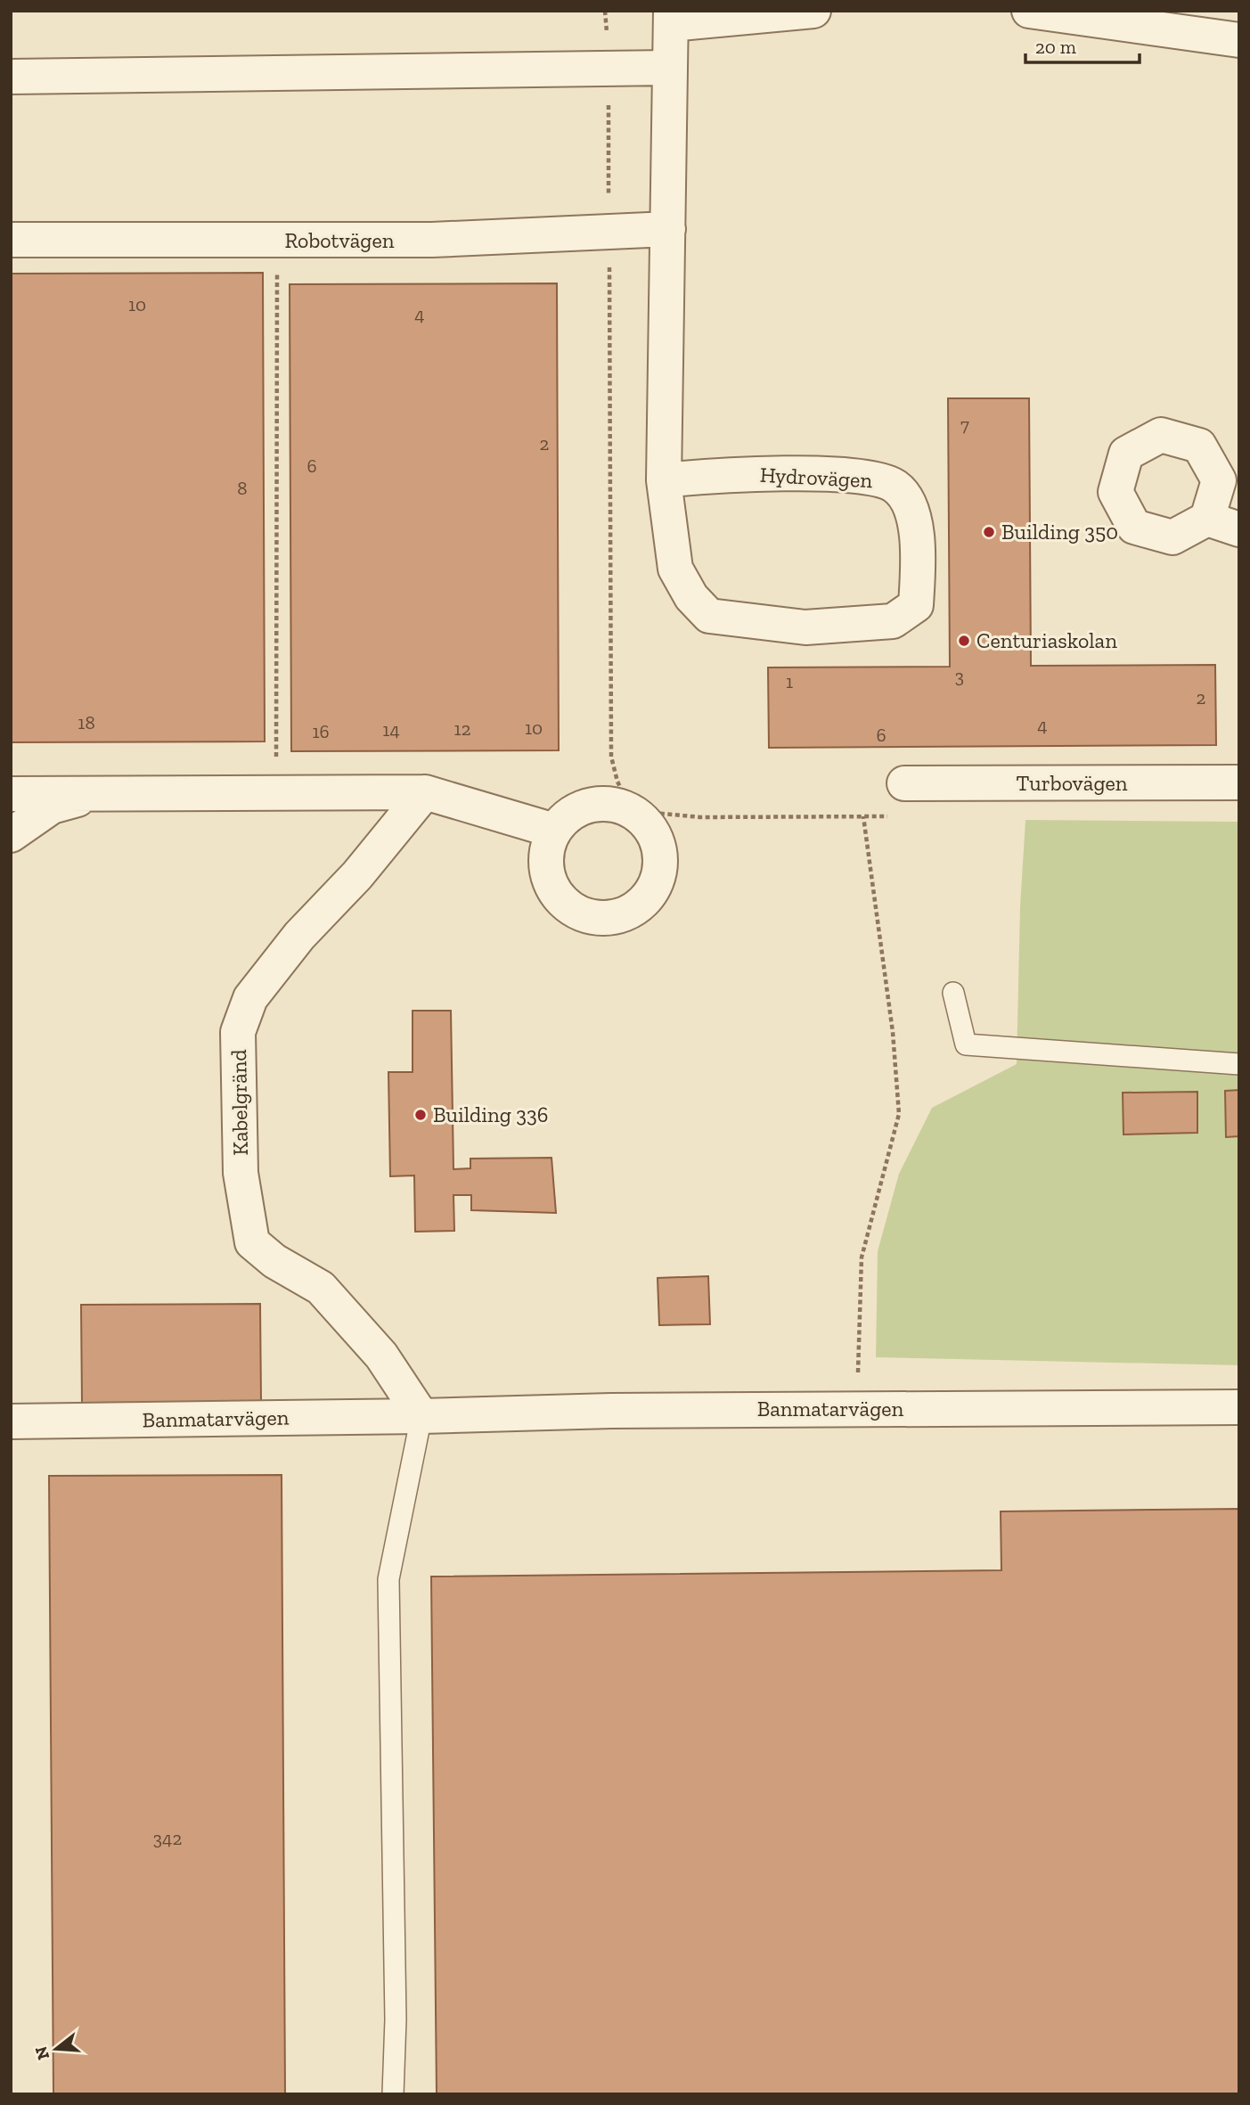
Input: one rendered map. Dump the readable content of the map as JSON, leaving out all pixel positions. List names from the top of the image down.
{
  "streets": {
    "street": [
      "Robotvägen",
      "Hydrovägen",
      "Turbovägen",
      "Kabelgränd",
      "Banmatarvägen"
    ]
  },
  "crossings": [
    ["Robotvägen", "Hydrovägen"],
    ["Kabelgränd", "Banmatarvägen"]
  ],
  "places": ["Building 350", "Centuriaskolan", "Building 336"],
  "house_numbers": [
    "10",
    "4",
    "7",
    "2",
    "6",
    "8",
    "3",
    "1",
    "2",
    "18",
    "4",
    "10",
    "12",
    "14",
    "16",
    "6",
    "342"
  ],
  "scale_bar": "20 m",
  "north": "left"
}
